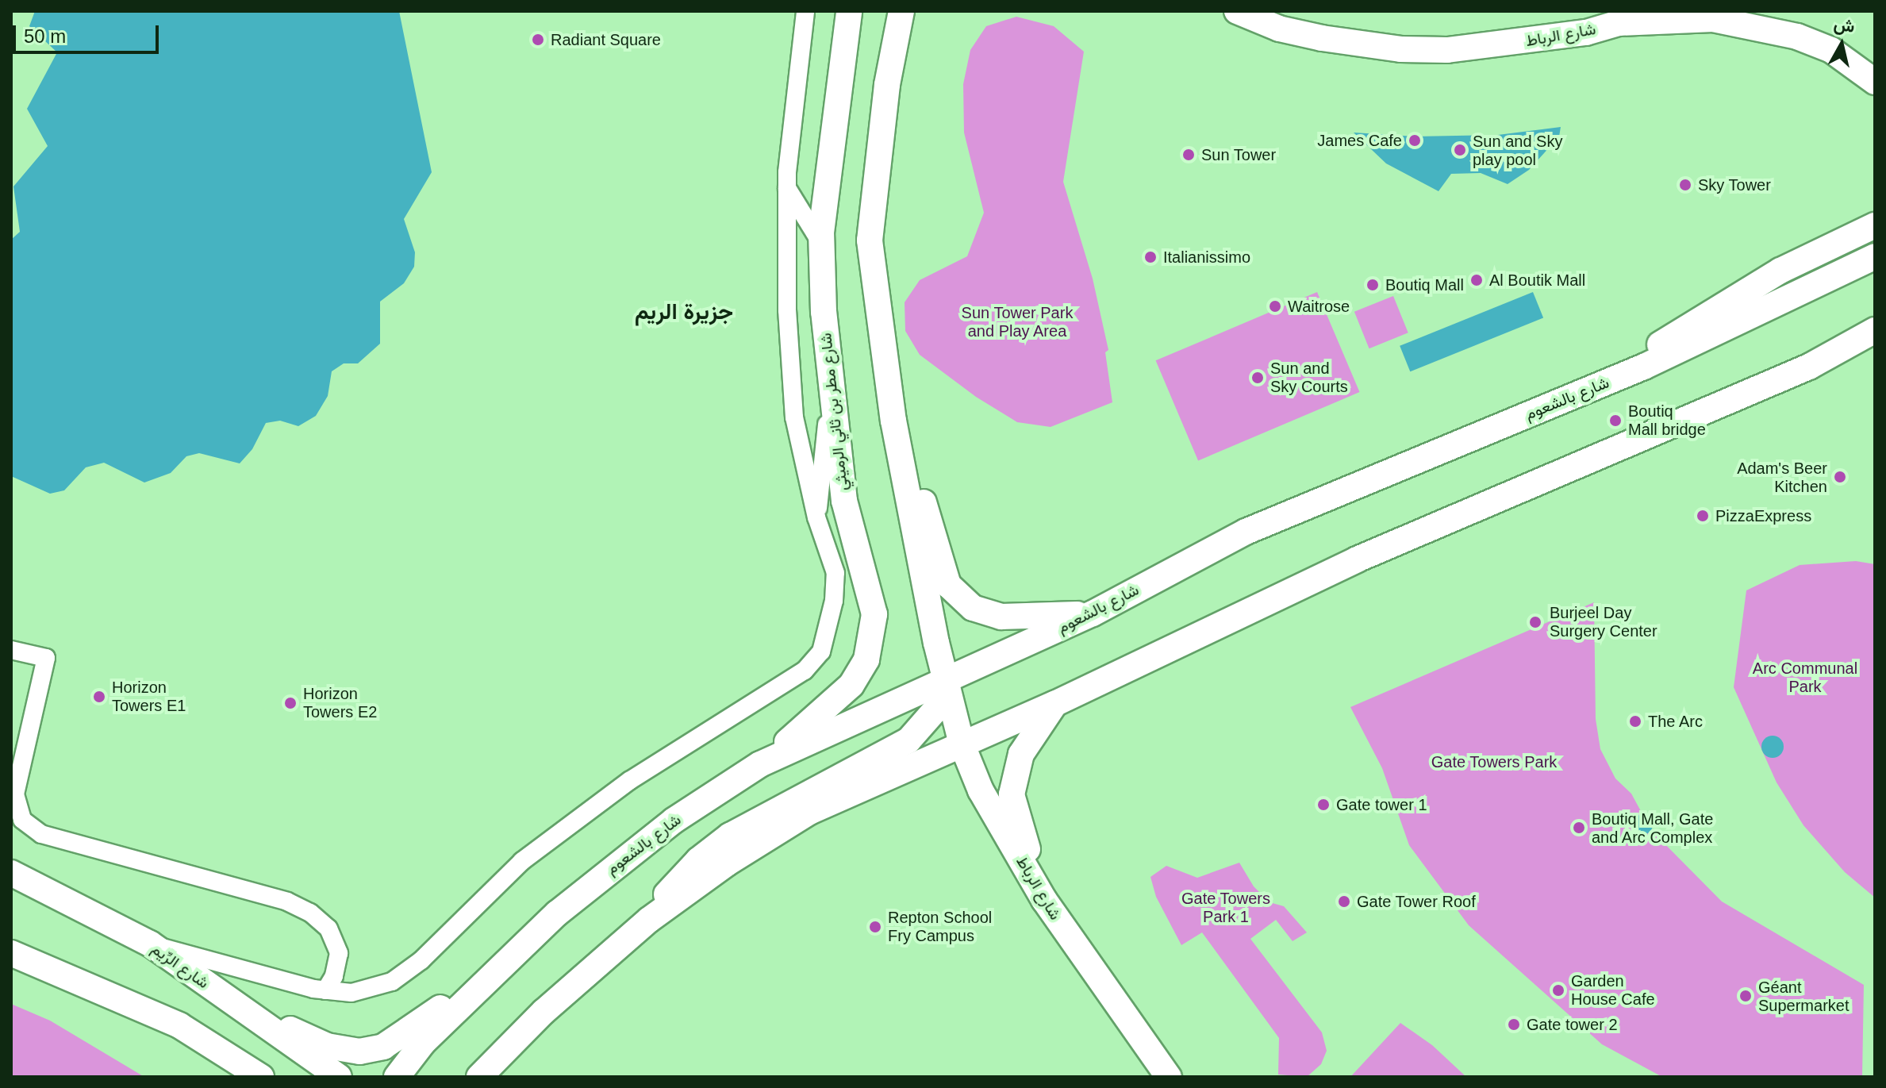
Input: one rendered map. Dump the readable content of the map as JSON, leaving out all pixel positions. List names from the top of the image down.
{
  "streets": {
    "main road": [
      "شارع الرباط",
      "شارع بالشعوم",
      "شارع مطر بن ثاني الرميثي",
      "شارع الرِّيم"
    ]
  },
  "crossings": [
    ["شارع الرباط", "شارع بالشعوم"],
    ["شارع بالشعوم", "شارع مطر بن ثاني الرميثي"]
  ],
  "districts": ["جزيرة الريم"],
  "parks": [
    "Sun Tower Park and Play Area",
    "Arc Communal Park",
    "Gate Towers Park",
    "Gate Towers Park 1"
  ],
  "places": [
    "Radiant Square",
    "James Cafe",
    "Sun and Sky play pool",
    "Sun Tower",
    "Sky Tower",
    "Italianissimo",
    "Al Boutik Mall",
    "Boutiq Mall",
    "Waitrose",
    "Sun and Sky Courts",
    "Boutiq Mall bridge",
    "Adam's Beer Kitchen",
    "PizzaExpress",
    "Burjeel Day Surgery Center",
    "Horizon Towers E1",
    "Horizon Towers E2",
    "The Arc",
    "Gate tower 1",
    "Boutiq Mall, Gate and Arc Complex",
    "Gate Tower Roof",
    "Repton School Fry Campus",
    "Garden House Cafe",
    "Géant Supermarket",
    "Gate tower 2"
  ],
  "scale_bar": "50 m",
  "north": "top"
}
